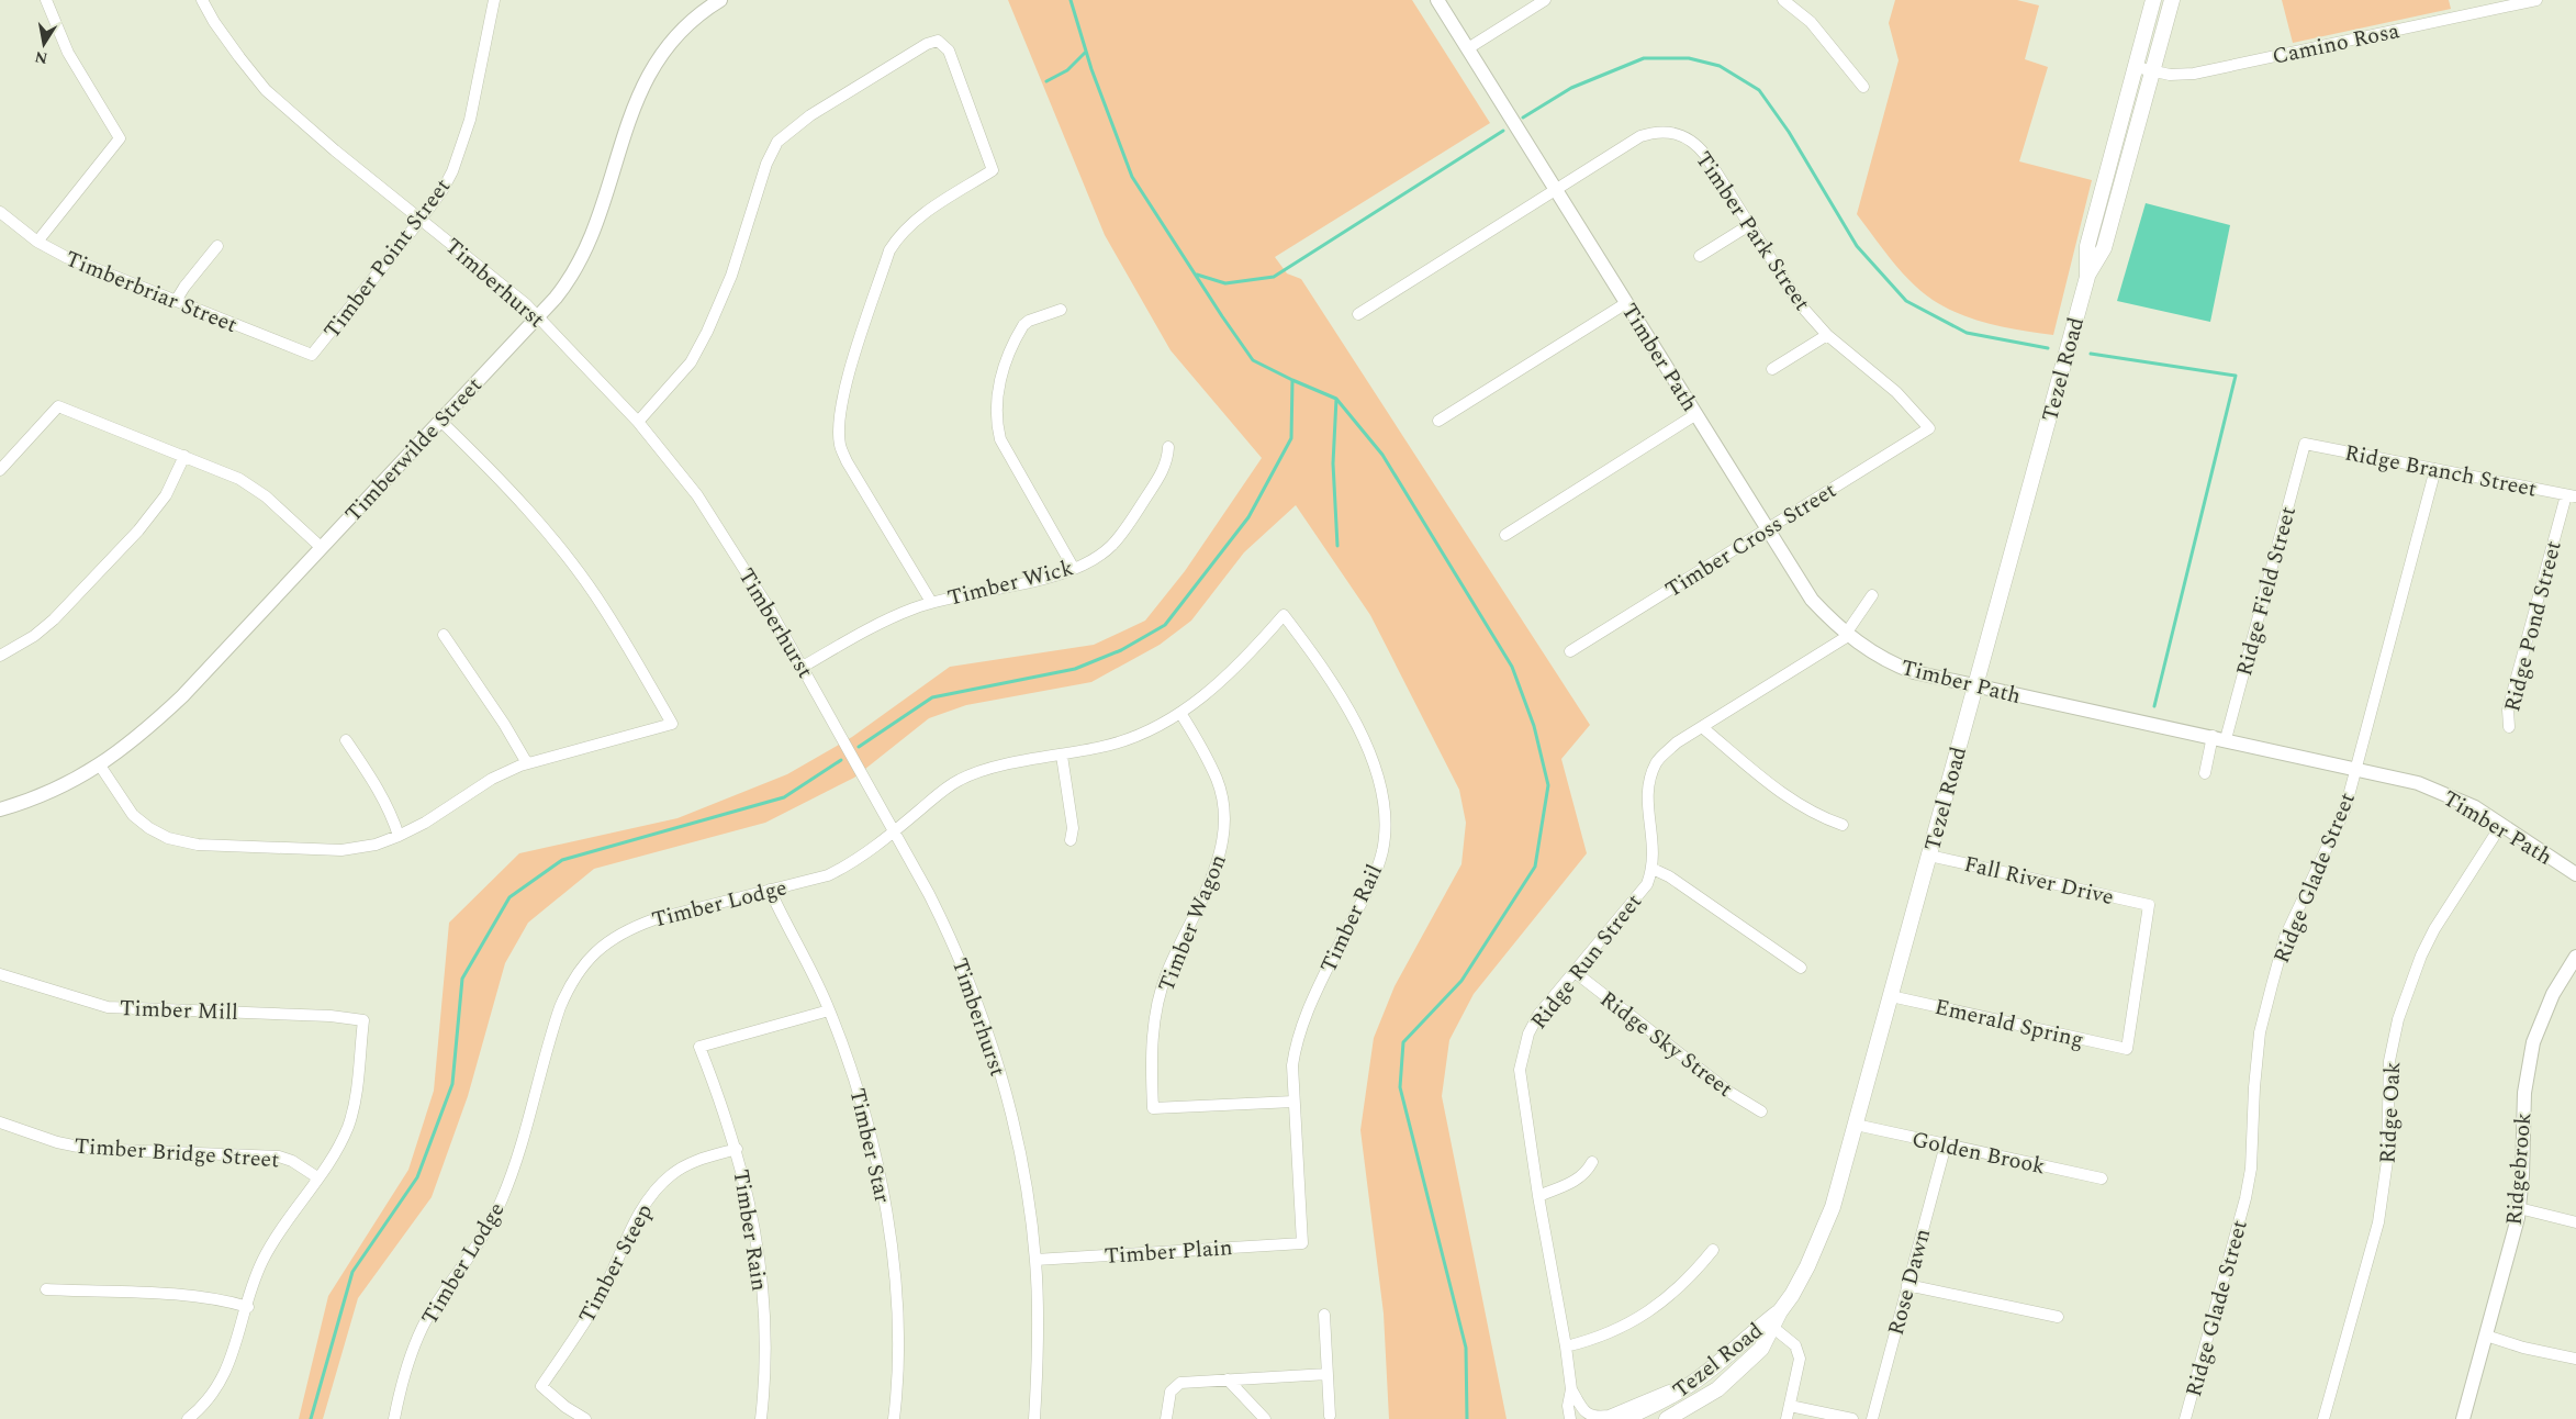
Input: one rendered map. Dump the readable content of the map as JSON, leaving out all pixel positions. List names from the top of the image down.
{
  "streets": {
    "main road": ["Tezel Road"],
    "street": [
      "Camino Rosa",
      "Timber Park Street",
      "Timber Point Street",
      "Timberhurst",
      "Timberbriar Street",
      "Timber Path",
      "Timberwilde Street",
      "Ridge Branch Street",
      "Timber Cross Street",
      "Timber Wick",
      "Ridge Field Street",
      "Ridge Pond Street",
      "Ridge Glade Street",
      "Fall River Drive",
      "Timber Lodge",
      "Timber Rail",
      "Timber Wagon",
      "Ridge Run Street",
      "Timber Mill",
      "Emerald Spring",
      "Ridge Sky Street",
      "Ridge Oak",
      "Timber Star",
      "Timber Bridge Street",
      "Golden Brook",
      "Ridgebrook",
      "Timber Rain",
      "Timber Plain",
      "Timber Steep",
      "Rose Dawn"
    ]
  },
  "crossings": [
    ["Camino Rosa", "Tezel Road"],
    ["Timber Park Street", "Timber Path"],
    ["Timber Park Street", "Timber Cross Street"],
    ["Timber Point Street", "Timberhurst"],
    ["Timber Point Street", "Timberbriar Street"],
    ["Timberhurst", "Timberwilde Street"],
    ["Timberhurst", "Timber Wick"],
    ["Timberhurst", "Timber Lodge"],
    ["Timberhurst", "Timber Plain"],
    ["Timber Path", "Tezel Road"],
    ["Timber Path", "Timber Cross Street"],
    ["Timber Path", "Ridge Field Street"],
    ["Timber Path", "Ridge Glade Street"],
    ["Timber Path", "Ridge Run Street"],
    ["Timber Path", "Ridge Oak"],
    ["Tezel Road", "Fall River Drive"],
    ["Tezel Road", "Ridge Run Street"],
    ["Tezel Road", "Emerald Spring"],
    ["Tezel Road", "Golden Brook"],
    ["Ridge Branch Street", "Ridge Field Street"],
    ["Ridge Branch Street", "Ridge Pond Street"],
    ["Ridge Branch Street", "Ridge Glade Street"],
    ["Fall River Drive", "Emerald Spring"],
    ["Timber Lodge", "Timber Rail"],
    ["Timber Lodge", "Timber Wagon"],
    ["Timber Lodge", "Timber Star"],
    ["Timber Rail", "Timber Wagon"],
    ["Timber Rail", "Timber Plain"],
    ["Ridge Run Street", "Ridge Sky Street"],
    ["Timber Mill", "Timber Bridge Street"],
    ["Timber Star", "Timber Rain"],
    ["Golden Brook", "Rose Dawn"],
    ["Timber Rain", "Timber Steep"]
  ],
  "north": "bottom"
}
